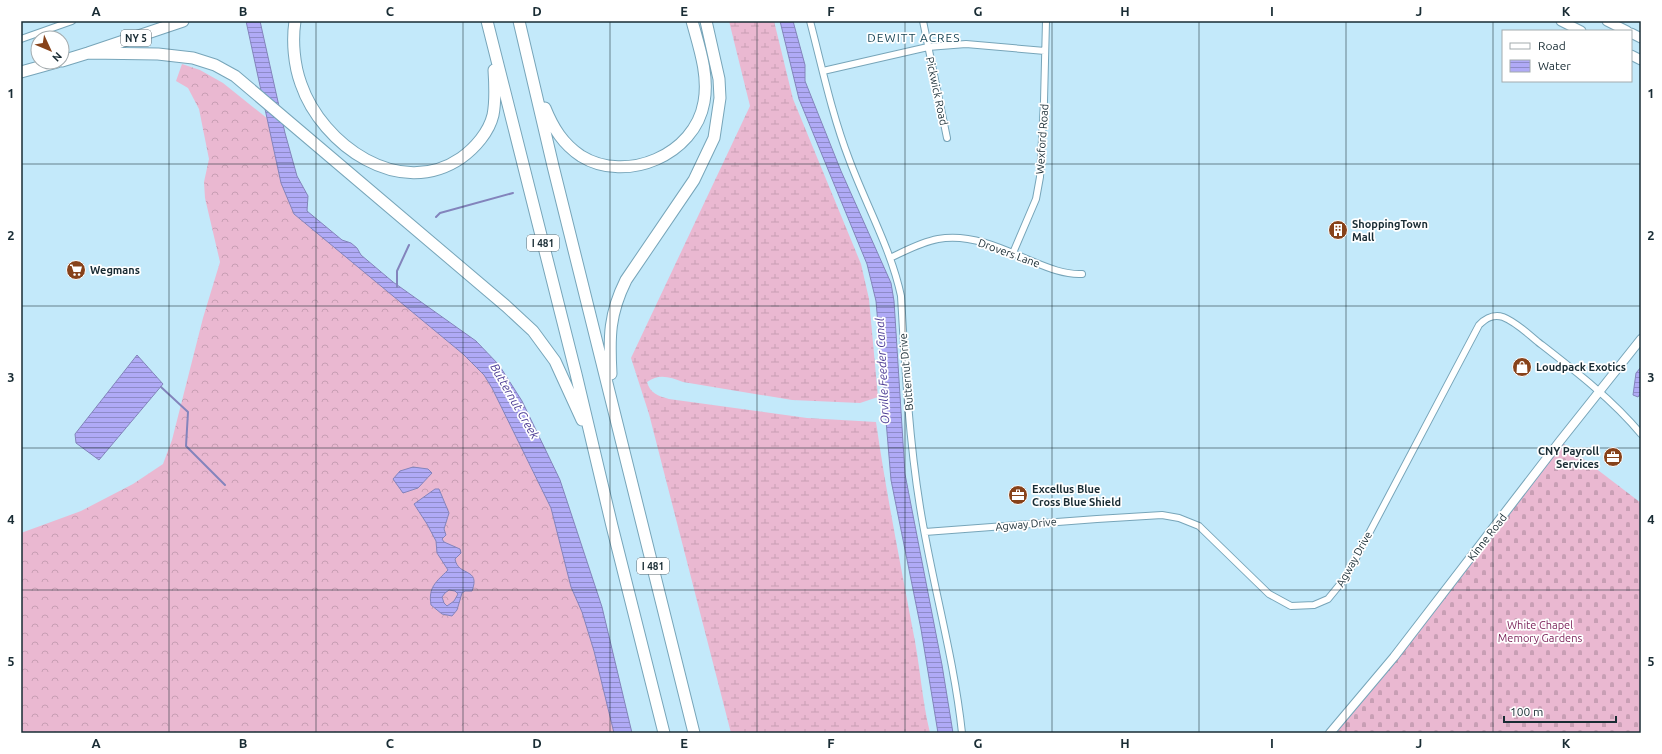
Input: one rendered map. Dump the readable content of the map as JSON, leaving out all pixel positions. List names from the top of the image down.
{
  "streets": {
    "highway": ["NY 5", "I 481"],
    "street": [
      "Pickwick Road",
      "Wexford Road",
      "Drovers Lane",
      "Butternut Drive",
      "Agway Drive",
      "Kinne Road"
    ]
  },
  "crossings": [
    ["Wexford Road", "Drovers Lane"],
    ["Drovers Lane", "Butternut Drive"],
    ["Butternut Drive", "Agway Drive"],
    ["Agway Drive", "Kinne Road"]
  ],
  "districts": ["DEWITT ACRES"],
  "water": ["Orville Feeder Canal", "Butternut Creek"],
  "parks": ["White Chapel Memory Gardens"],
  "places": {
    "building": ["ShoppingTown Mall"],
    "supermarket": ["Wegmans"],
    "shop": ["Loudpack Exotics"],
    "office": ["CNY Payroll Services", "Excellus Blue Cross Blue Shield"]
  },
  "legend": ["Road", "Water"],
  "scale_bar": "100 m",
  "north": "bottom right",
  "grid": {
    "columns": [
      "A",
      "B",
      "C",
      "D",
      "E",
      "F",
      "G",
      "H",
      "I",
      "J",
      "K"
    ],
    "rows": [
      "1",
      "2",
      "3",
      "4",
      "5"
    ]
  }
}
